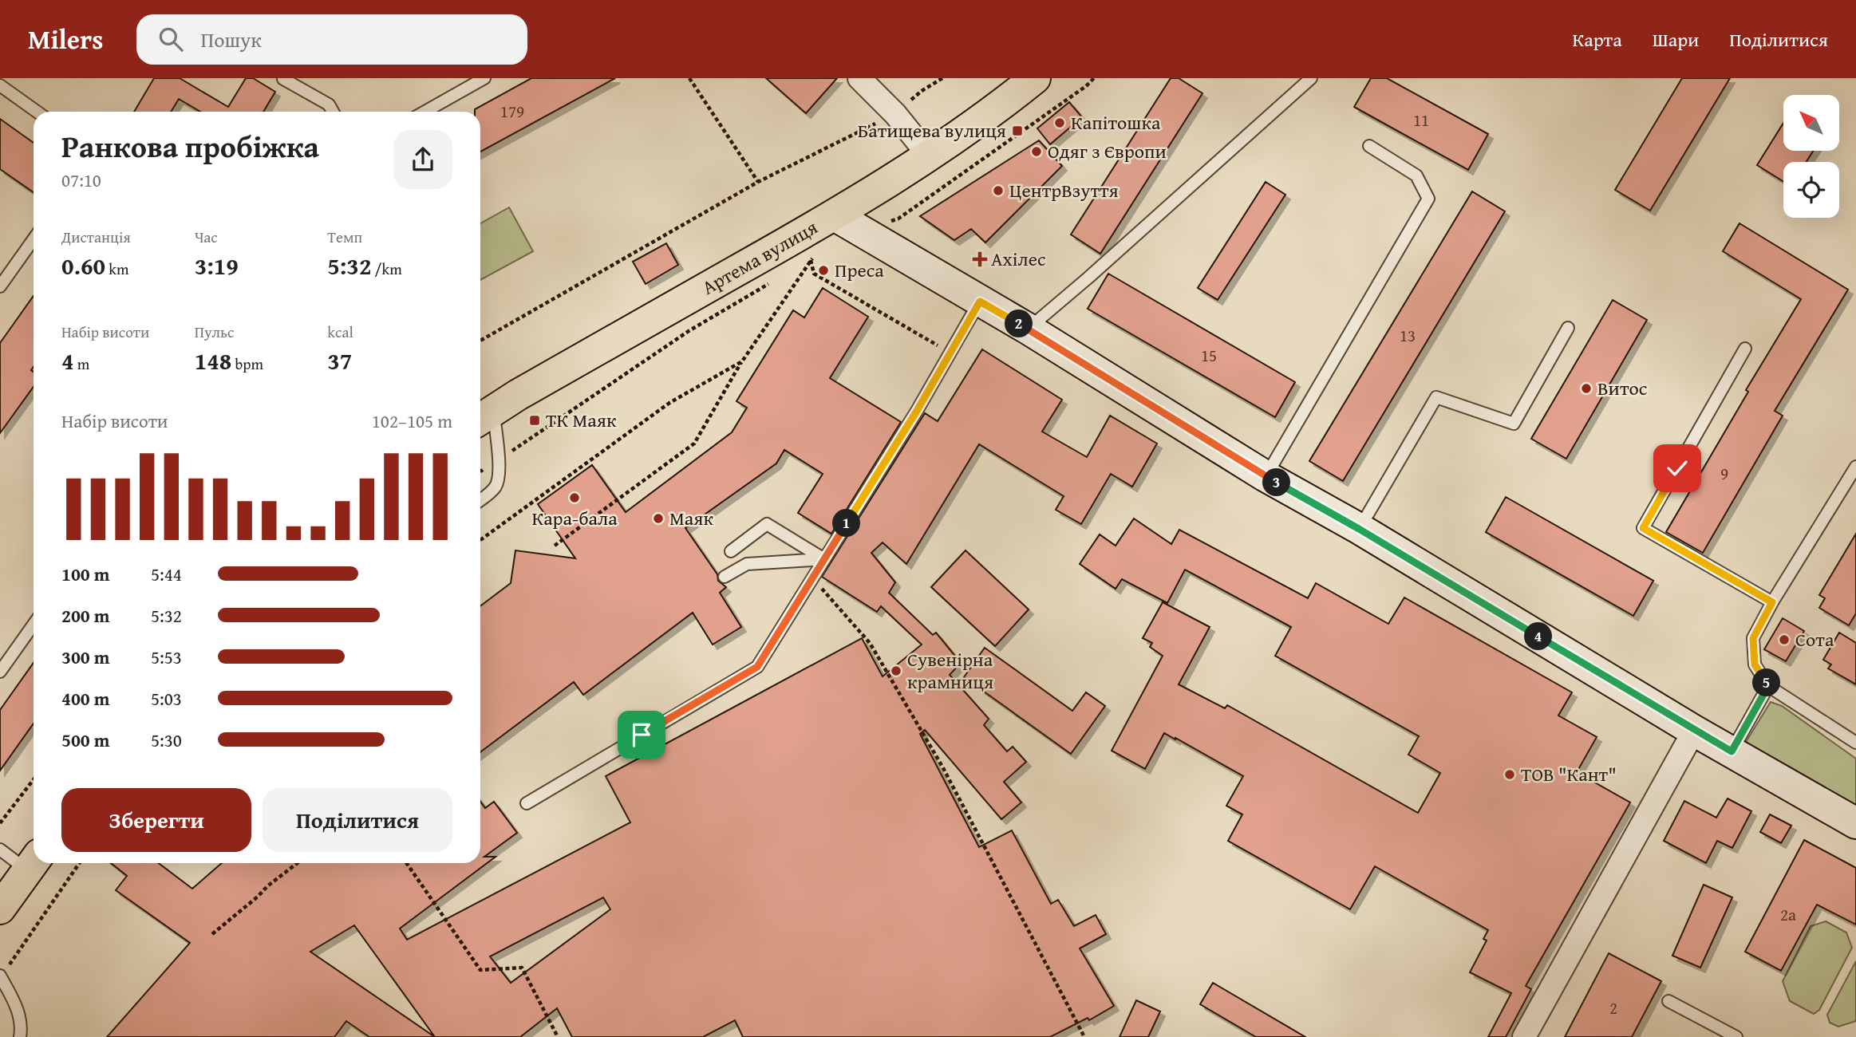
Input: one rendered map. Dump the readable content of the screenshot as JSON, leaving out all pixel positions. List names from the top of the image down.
{
  "streets": {
    "main road": ["Артема вулиця"]
  },
  "places": {
    "other": [
      "Капітошка",
      "Одяг з Європи",
      "ЦентрВзуття",
      "Преса",
      "Витос",
      "Кара-бала",
      "Маяк",
      "Сота",
      "Сувенірна крамниця",
      "ТОВ \"Кант\""
    ],
    "transit": ["Батищева вулиця", "ТК Маяк"],
    "health": ["Ахілес"]
  },
  "house_numbers": [
    "179",
    "11",
    "13",
    "15",
    "9",
    "2а",
    "2"
  ],
  "north": "top left",
  "page": {
    "header": "Milers",
    "search": "Пошук",
    "nav": ["Карта", "Шари", "Поділитися"],
    "heading": ["Ранкова пробіжка", "07:10"],
    "stats": [
      ["Дистанція", "0.60 km"],
      ["Час", "3:19"],
      ["Темп", "5:32 /km"],
      ["Набір висоти", "4 m"],
      ["Пульс", "148 bpm"],
      ["kcal", "37"]
    ],
    "pins": [
      "2",
      "3",
      "1",
      "4",
      "5"
    ],
    "chart": ["Набір висоти", "102–105 m"],
    "list": [
      {
        "name": "100 m",
        "note": "5:44"
      },
      {
        "name": "200 m",
        "note": "5:32"
      },
      {
        "name": "300 m",
        "note": "5:53"
      },
      {
        "name": "400 m",
        "note": "5:03"
      },
      {
        "name": "500 m",
        "note": "5:30"
      }
    ],
    "buttons": ["Зберегти", "Поділитися"]
  }
}
